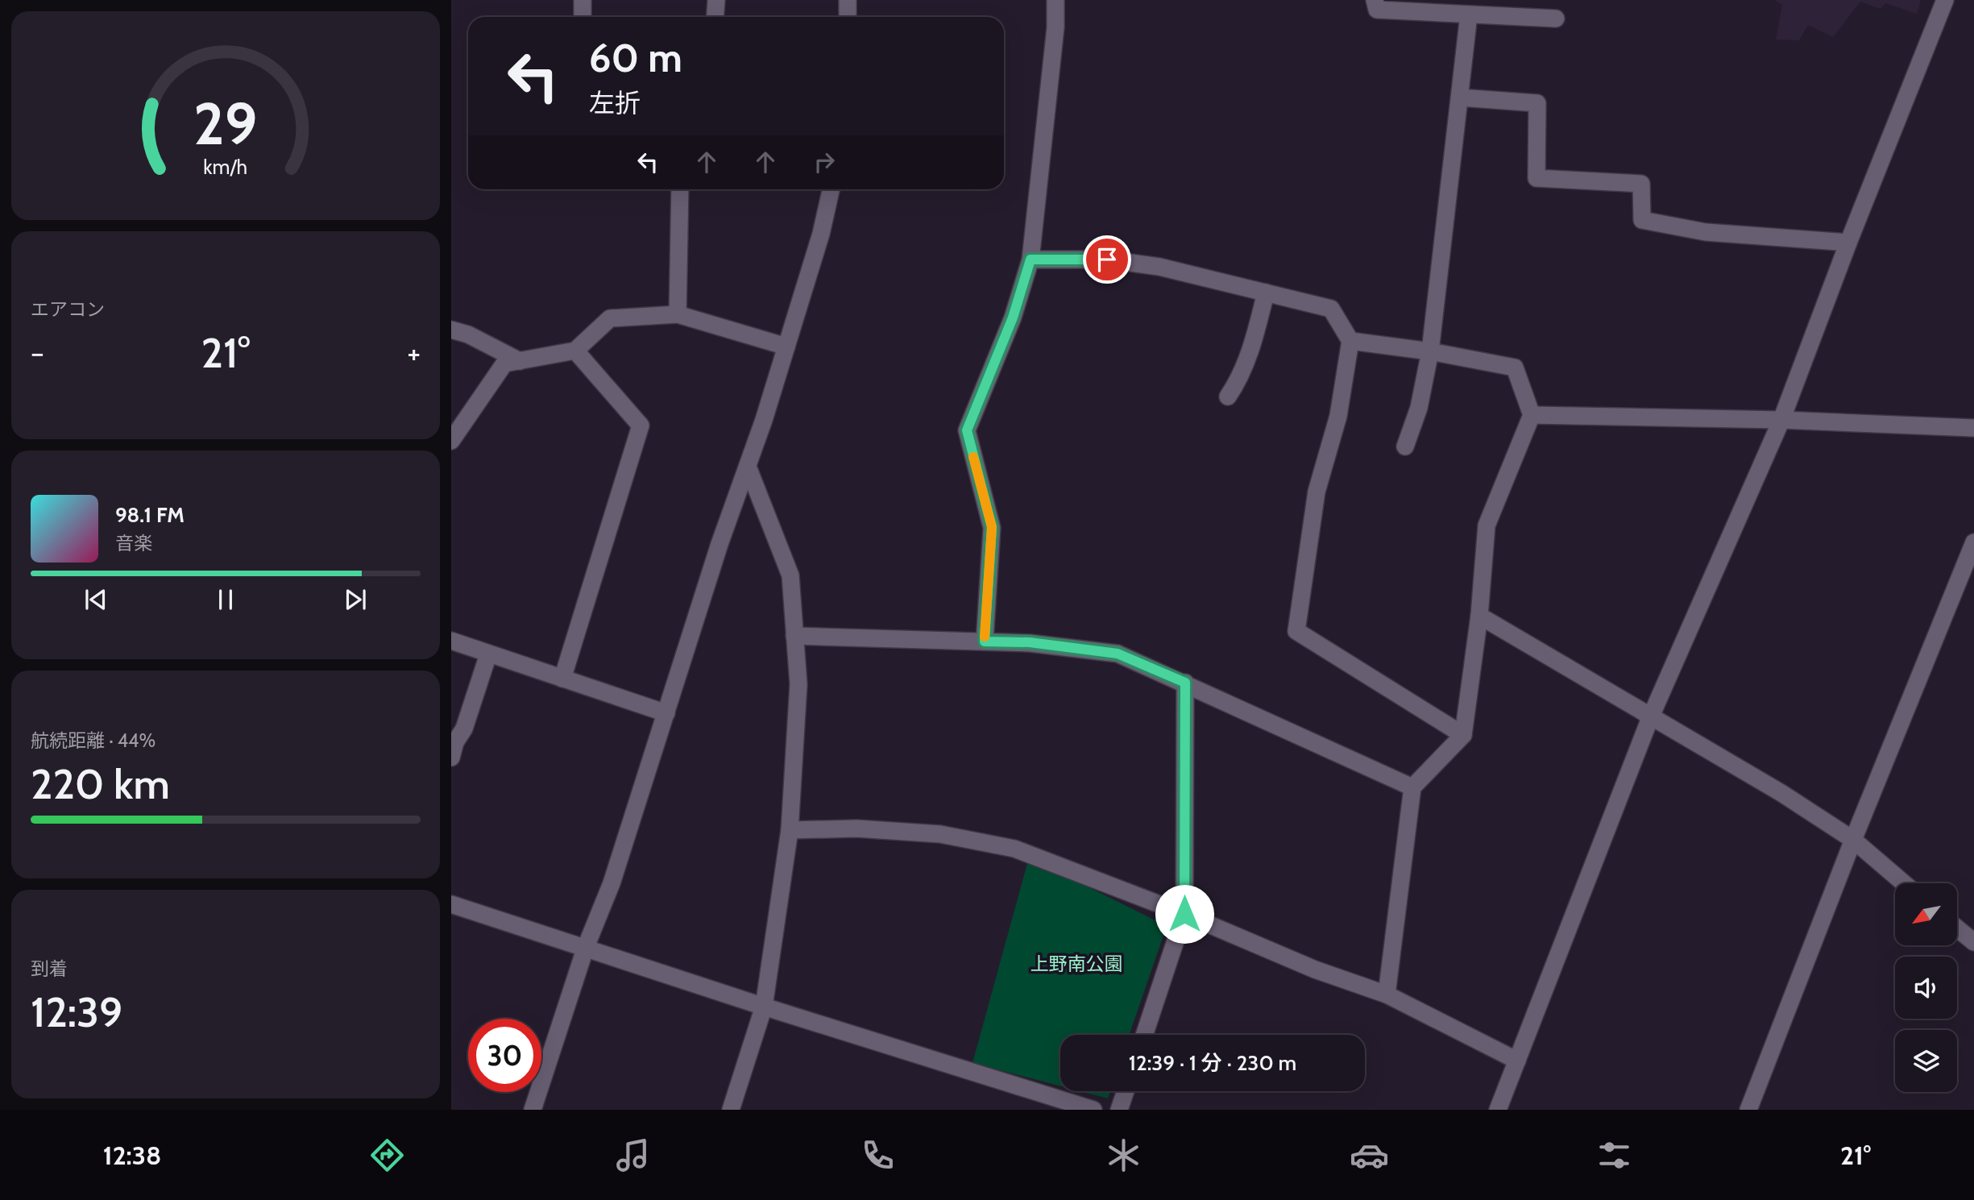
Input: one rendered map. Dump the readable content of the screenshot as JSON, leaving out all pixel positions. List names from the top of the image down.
{
  "parks": ["上野南公園"],
  "north": "bottom left",
  "page": {
    "turn": ["60 m", "左折"],
    "tile": [
      "エアコン",
      ["航続距離 · 44%", "220 km"],
      ["到着", "12:39"]
    ],
    "heat": ["−", "21°", "+"],
    "song": ["98.1 FM", "音楽"],
    "limit": "30",
    "trip": "12:39 · 1 分 · 230 m",
    "tabs": ["12:38", "21°"],
    "gauge": ["29", "km/h"]
  }
}
